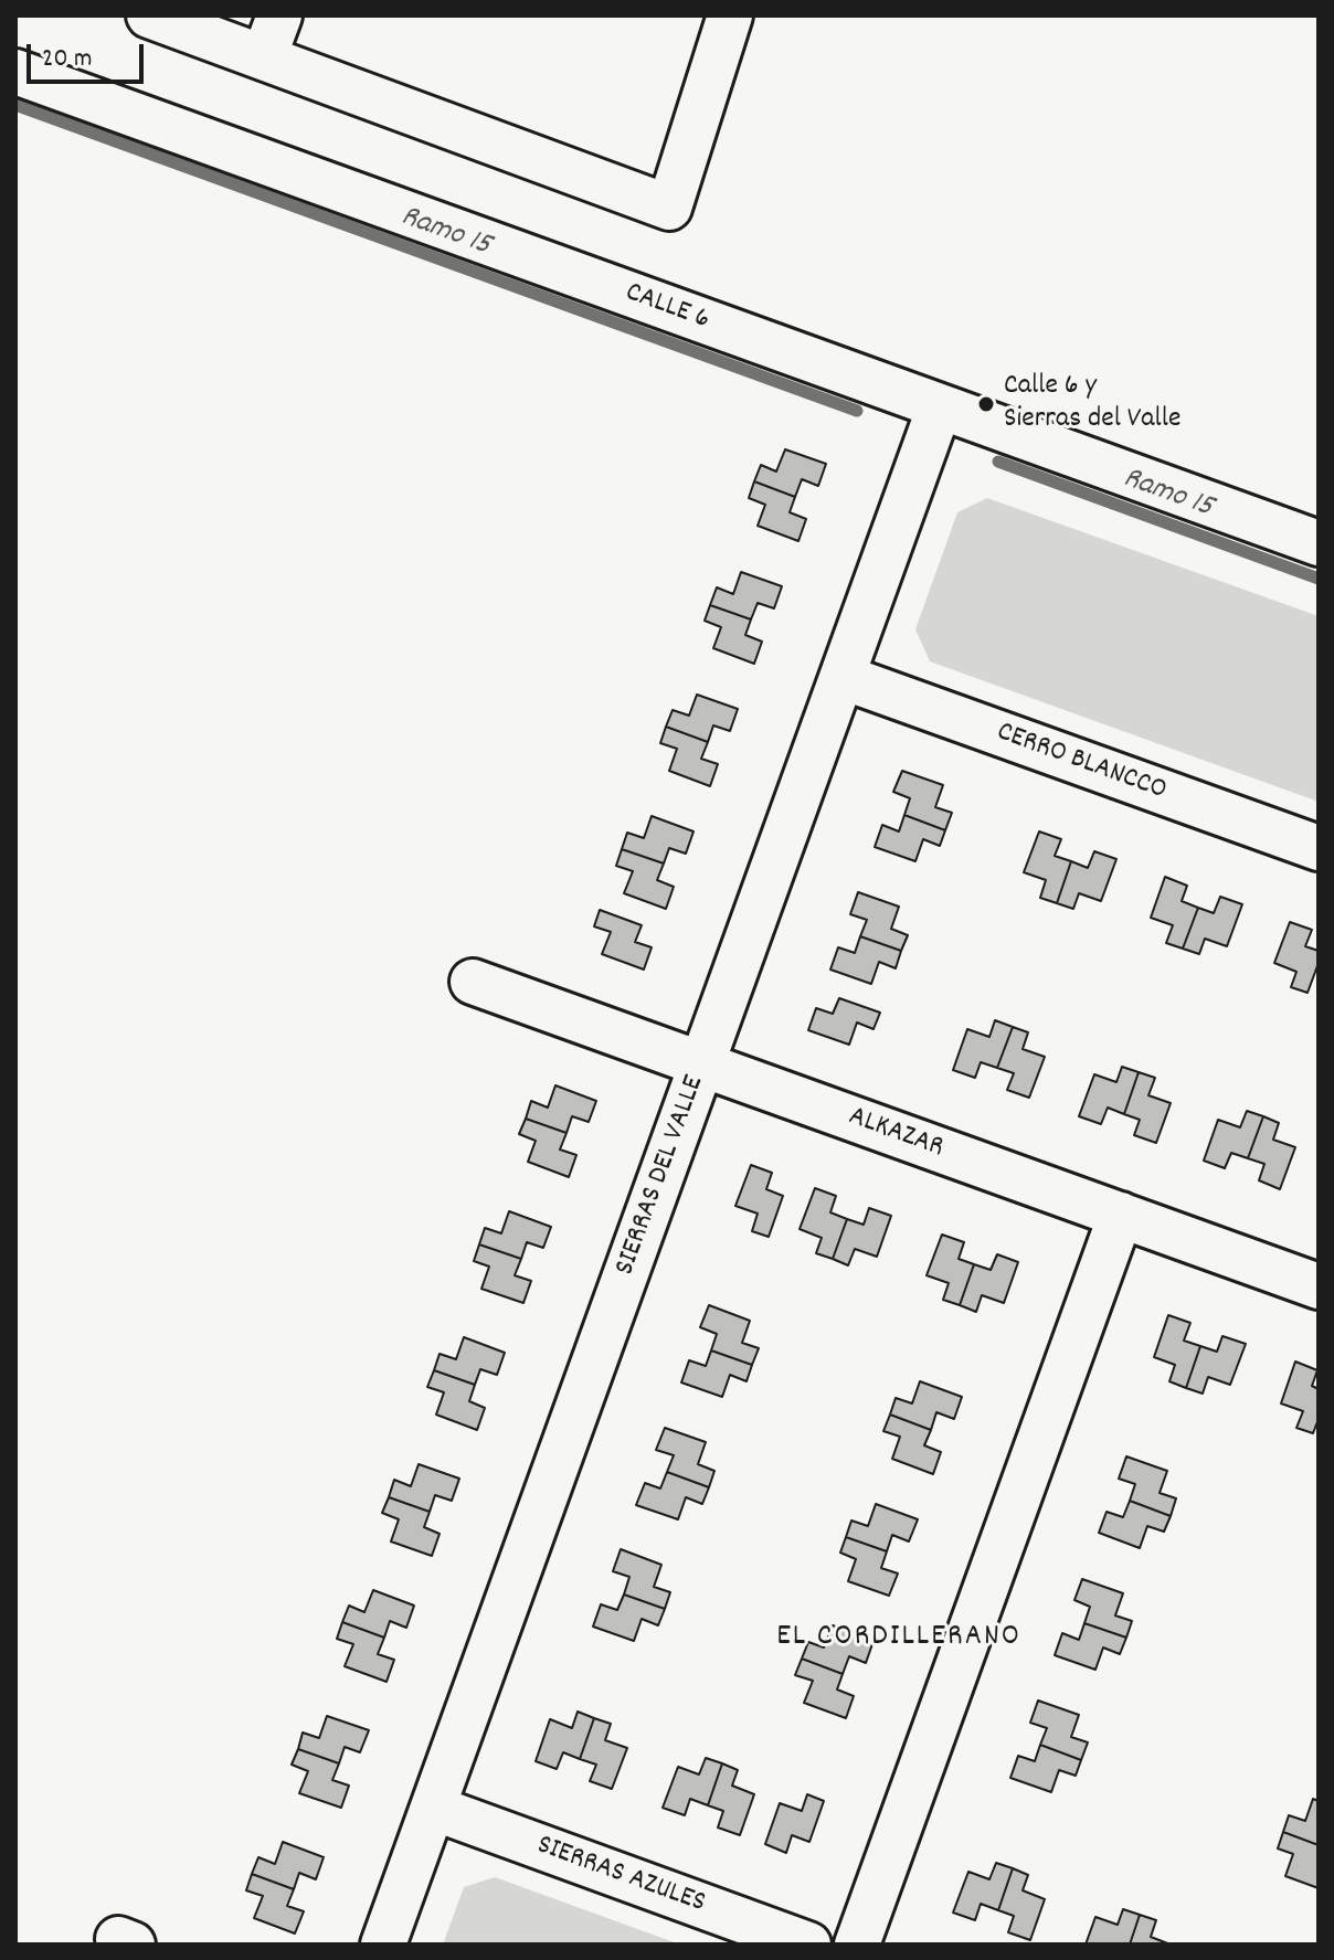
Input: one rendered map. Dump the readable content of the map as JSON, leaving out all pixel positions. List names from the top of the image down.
{
  "streets": {
    "street": [
      "CALLE 6",
      "CERRO BLANCCO",
      "ALKAZAR",
      "SIERRAS DEL VALLE",
      "SIERRAS AZULES"
    ]
  },
  "crossings": [
    ["CALLE 6", "SIERRAS DEL VALLE"],
    ["CERRO BLANCCO", "SIERRAS DEL VALLE"],
    ["ALKAZAR", "SIERRAS DEL VALLE"],
    ["SIERRAS DEL VALLE", "SIERRAS AZULES"]
  ],
  "districts": ["EL CORDILLERANO"],
  "water": ["Ramo 15"],
  "places": ["Calle 6 y Sierras del Valle"],
  "scale_bar": "20 m"
}
